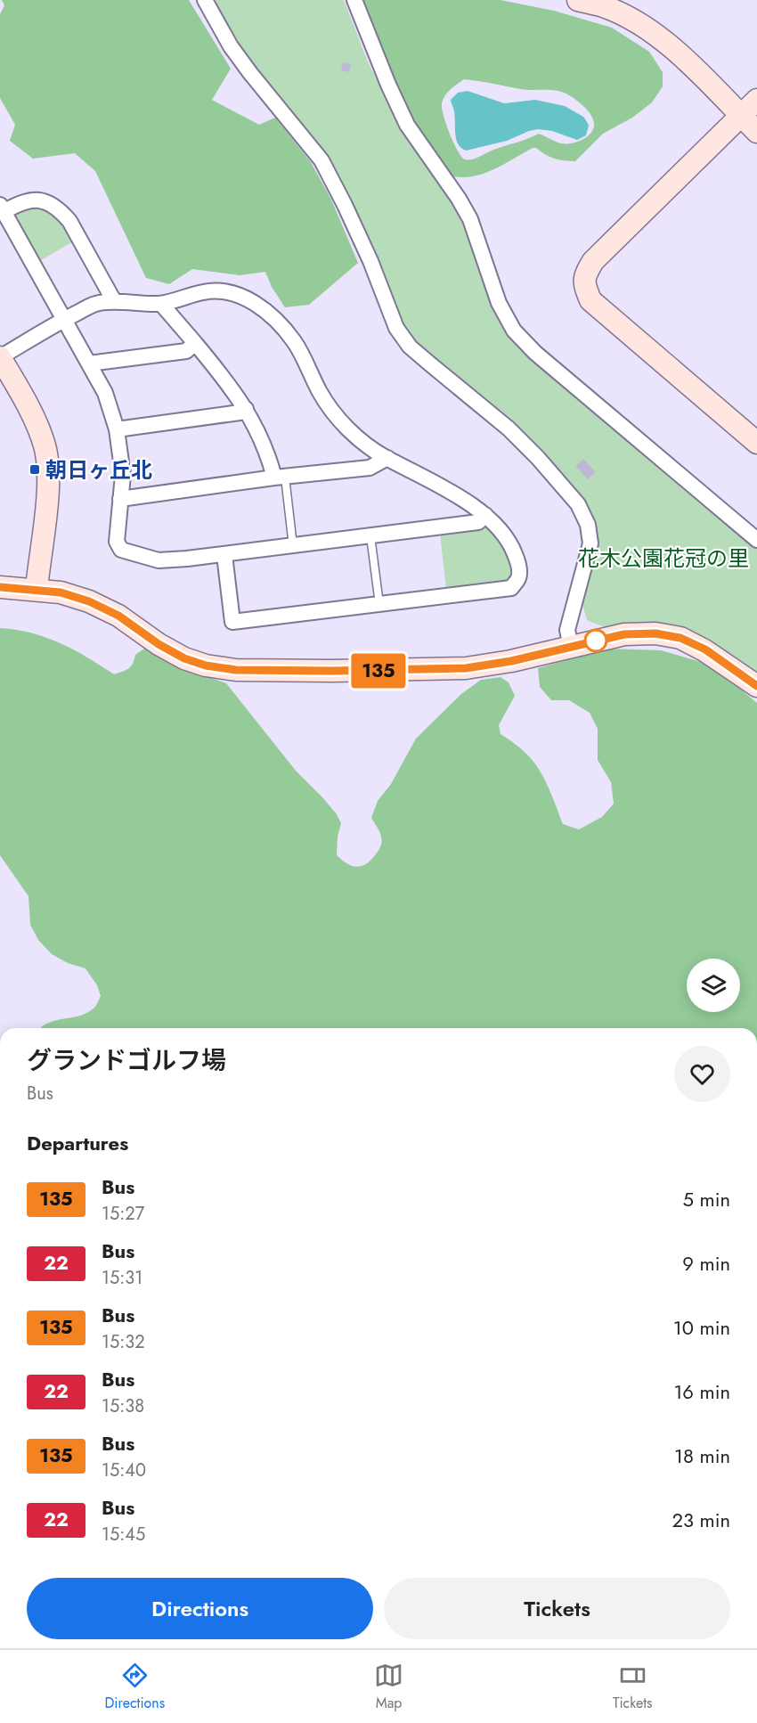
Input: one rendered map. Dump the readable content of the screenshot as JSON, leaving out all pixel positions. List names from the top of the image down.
{
  "parks": ["花木公園花冠の里"],
  "places": {
    "transit": ["朝日ヶ丘北"]
  },
  "lines": ["bus line 135"],
  "page": {
    "on_map": "135",
    "heading": [
      ["グランドゴルフ場", "Bus"],
      "Departures"
    ],
    "list": [
      {
        "mark": "135",
        "name": "Bus",
        "note": "15:27",
        "value": "5 min"
      },
      {
        "mark": "22",
        "name": "Bus",
        "note": "15:31",
        "value": "9 min"
      },
      {
        "mark": "135",
        "name": "Bus",
        "note": "15:32",
        "value": "10 min"
      },
      {
        "mark": "22",
        "name": "Bus",
        "note": "15:38",
        "value": "16 min"
      },
      {
        "mark": "135",
        "name": "Bus",
        "note": "15:40",
        "value": "18 min"
      },
      {
        "mark": "22",
        "name": "Bus",
        "note": "15:45",
        "value": "23 min"
      }
    ],
    "buttons": ["Directions", "Tickets"],
    "tabs": ["Directions", "Map", "Tickets"]
  }
}
